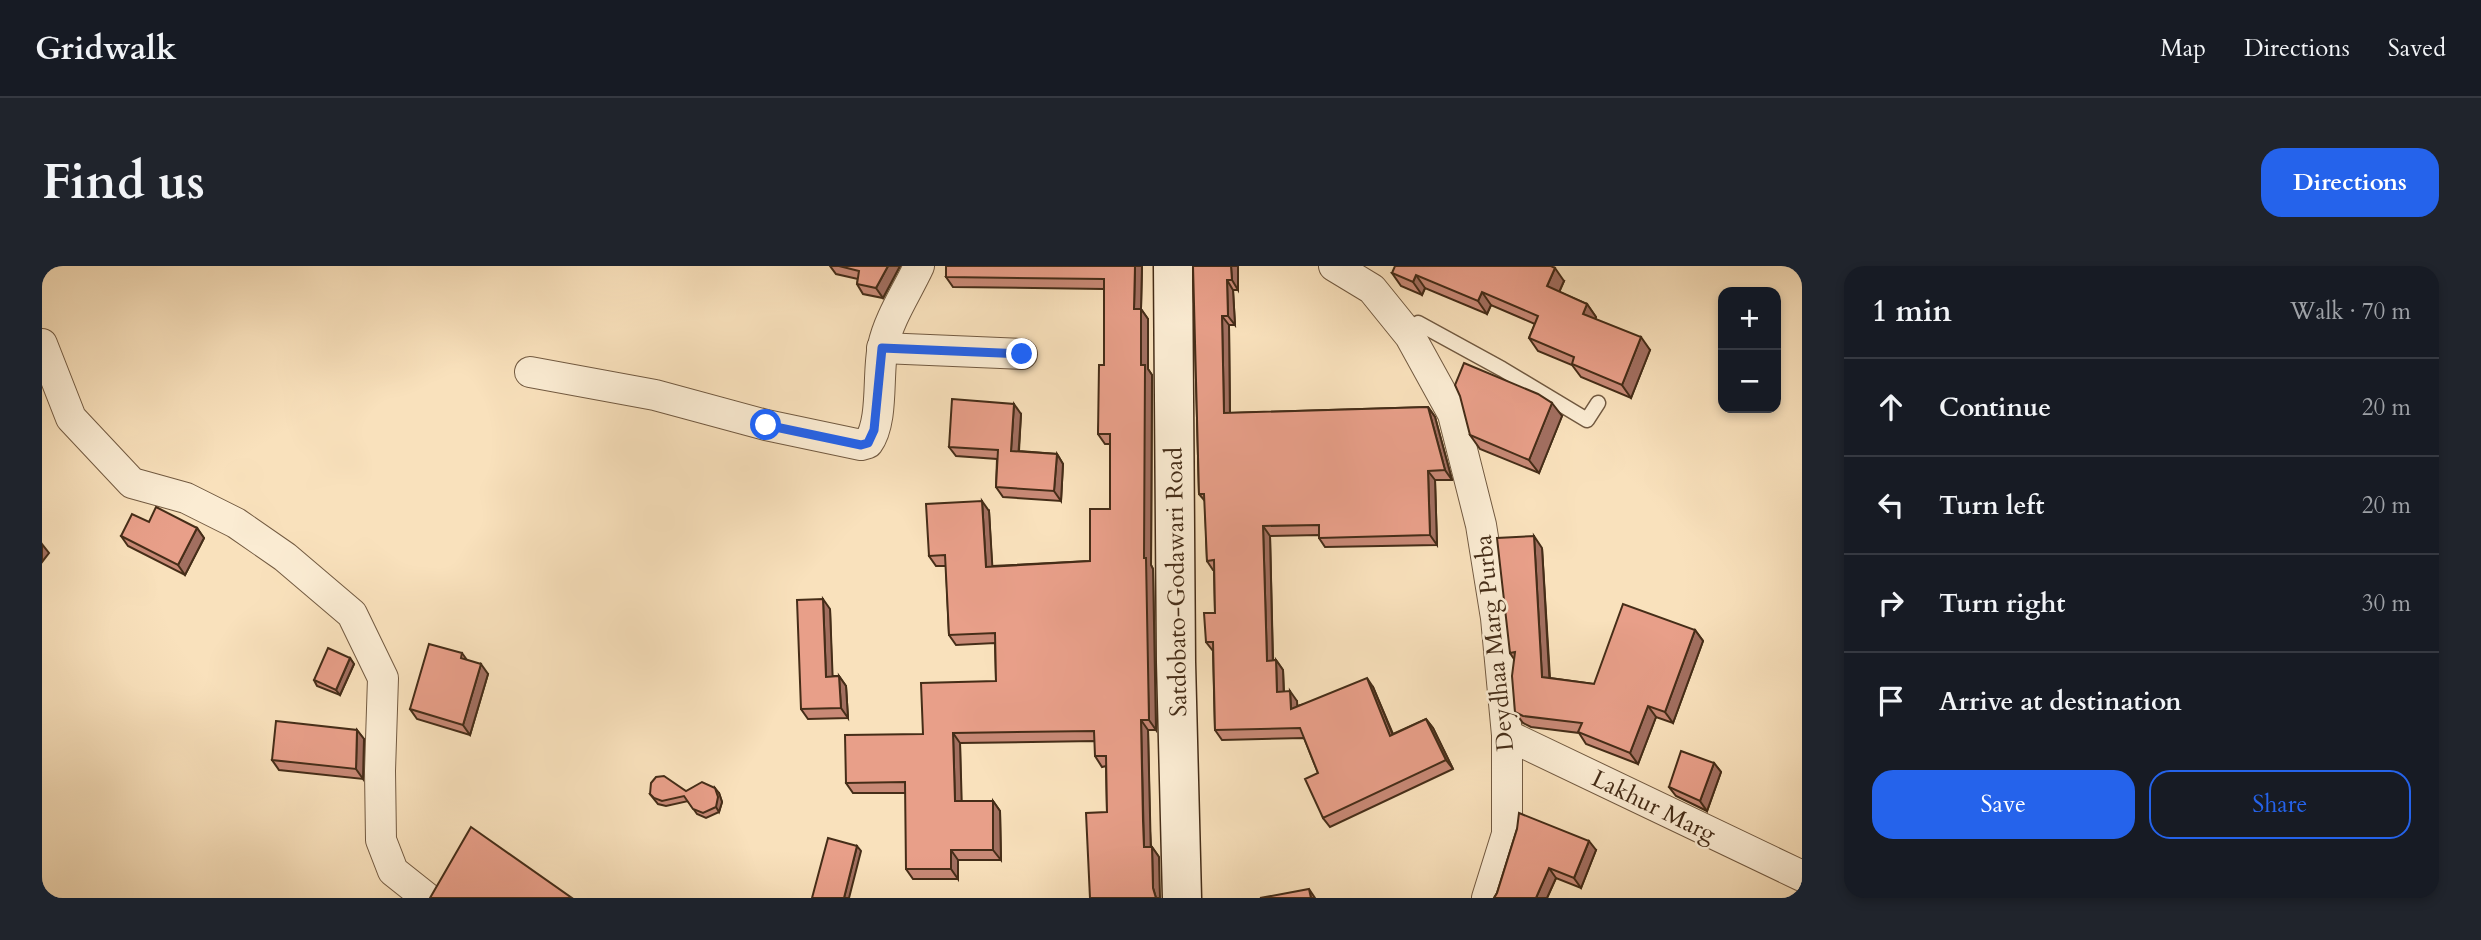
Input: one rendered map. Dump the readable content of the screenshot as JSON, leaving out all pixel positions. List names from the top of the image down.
{
  "streets": {
    "street": ["Satdobato-Godawari Road", "Deydhaa Marg Purba", "Lakhur Marg"]
  },
  "crossings": [
    ["Deydhaa Marg Purba", "Lakhur Marg"]
  ],
  "page": {
    "header": "Gridwalk",
    "nav": ["Map", "Directions", "Saved"],
    "buttons": [
      "Directions",
      ["Save", "Share"]
    ],
    "title": "Find us",
    "heading": ["1 min", "Walk · 70 m"],
    "map_buttons": ["+", "−"],
    "list": [
      ["Continue", "20 m"],
      ["Turn left", "20 m"],
      ["Turn right", "30 m"],
      "Arrive at destination"
    ]
  }
}
